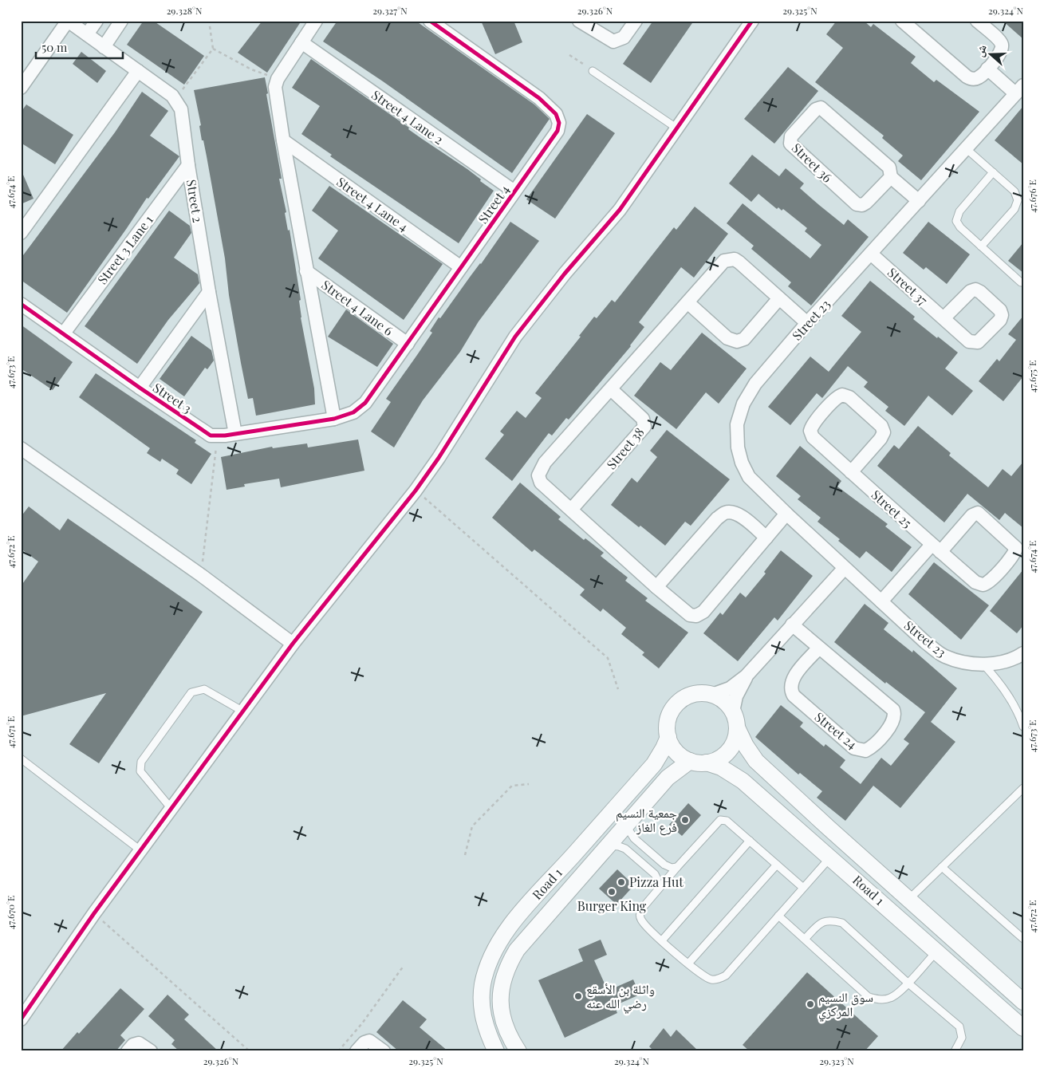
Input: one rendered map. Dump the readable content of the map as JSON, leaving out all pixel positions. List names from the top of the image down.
{
  "streets": {
    "street": [
      "Street 4 Lane 2",
      "Street 36",
      "Street 2",
      "Street 4 Lane 4",
      "Street 4",
      "Street 3 Lane 1",
      "Street 37",
      "Street 4 Lane 6",
      "Street 23",
      "Street 3",
      "Street 38",
      "Street 25",
      "Street 24",
      "Road 1"
    ]
  },
  "crossings": [
    ["Street 4 Lane 2", "Street 4"],
    ["Street 36", "Street 23"],
    ["Street 2", "Street 3 Lane 1"],
    ["Street 4 Lane 4", "Street 4"],
    ["Street 4", "Street 4 Lane 6"],
    ["Street 3 Lane 1", "Street 3"],
    ["Street 37", "Street 23"],
    ["Street 23", "Street 25"]
  ],
  "places": [
    "جمعية النسيم فرع الغاز",
    "Pizza Hut",
    "Burger King",
    "واثلة بن الأسقع رضي الله عنه",
    "سوق النسيم المركزي"
  ],
  "scale_bar": "50 m",
  "north": "left",
  "coordinates": [
    "29.328°N",
    "29.327°N",
    "29.326°N",
    "29.325°N",
    "29.324°N",
    "47.674°E",
    "47.676°E",
    "47.673°E",
    "47.675°E",
    "47.672°E",
    "47.671°E",
    "47.670°E",
    "29.323°N"
  ]
}
